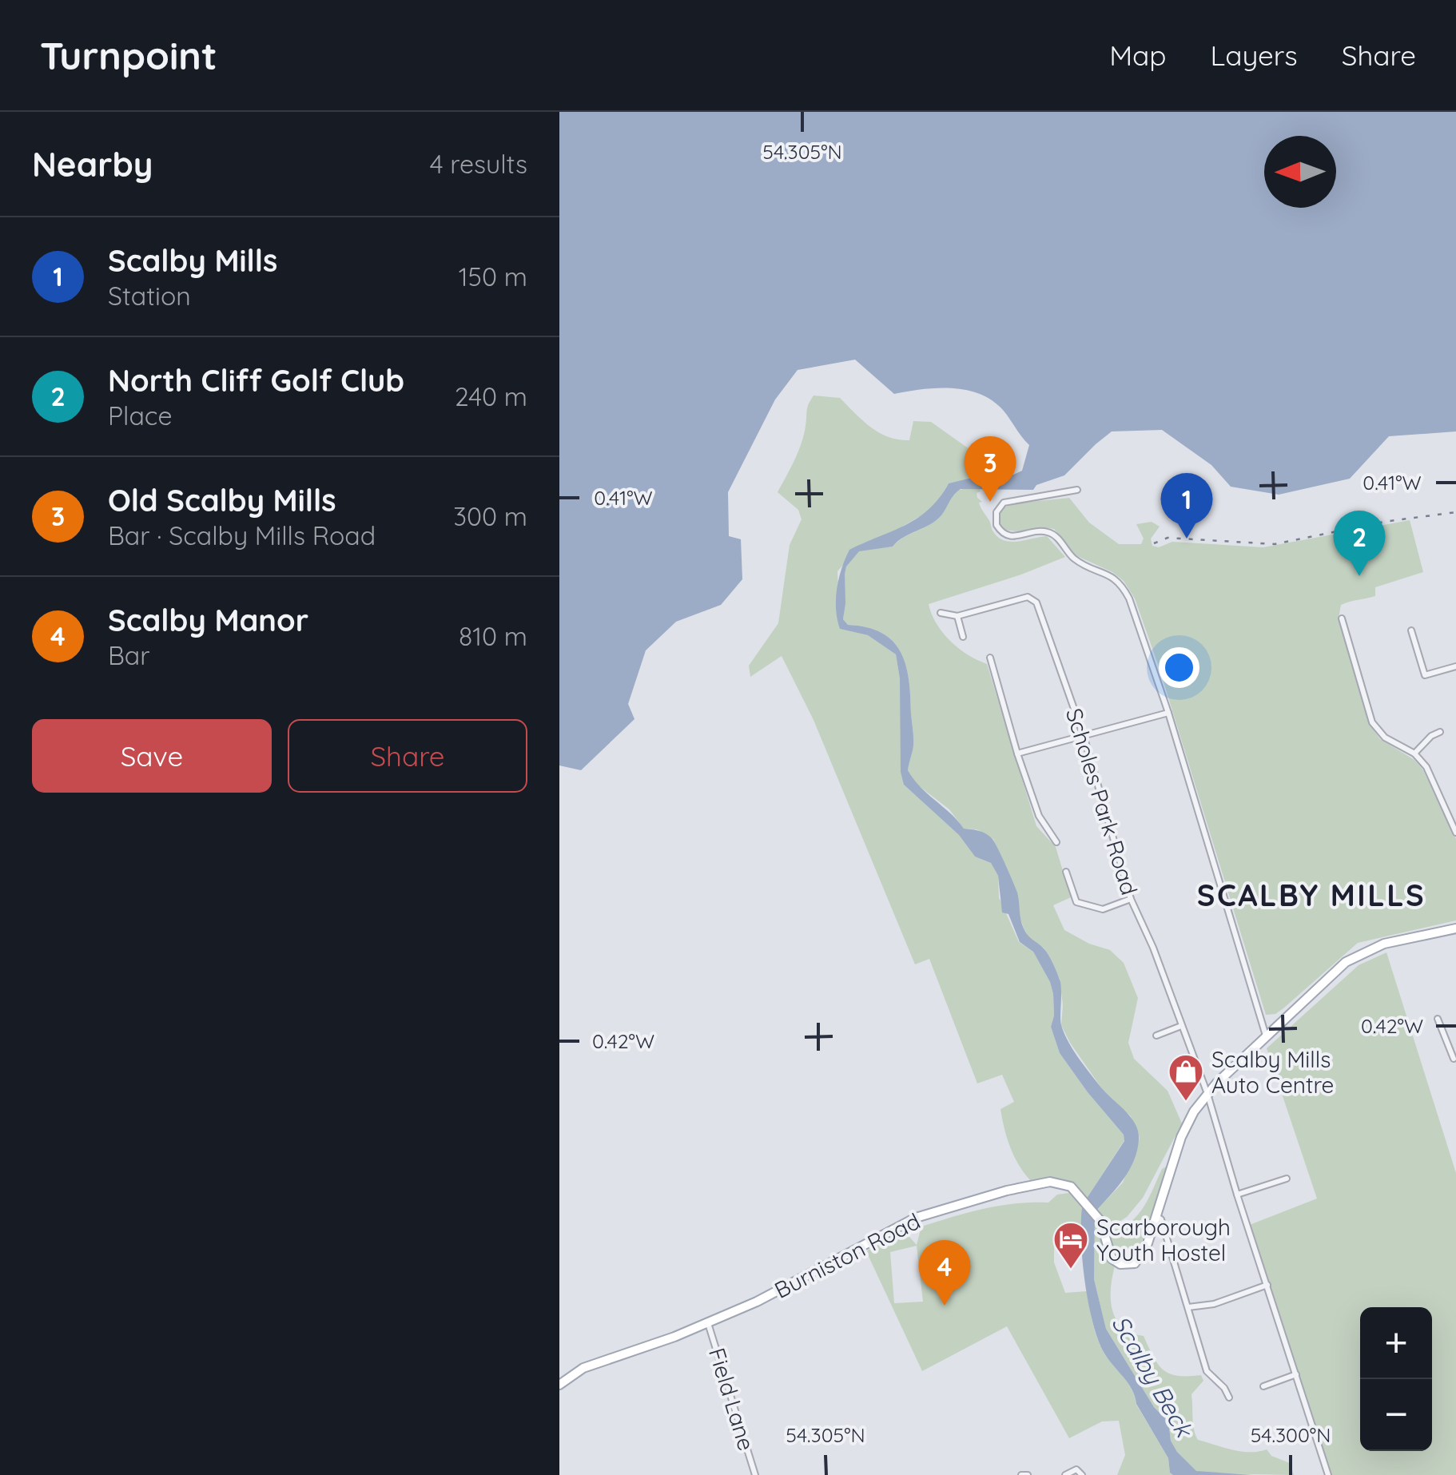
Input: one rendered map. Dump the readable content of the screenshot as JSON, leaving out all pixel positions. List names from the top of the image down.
{
  "streets": {
    "main road": ["Burniston Road"],
    "street": ["Scholes Park Road", "Field Lane"]
  },
  "crossings": [
    ["Scholes Park Road", "Burniston Road"],
    ["Burniston Road", "Field Lane"]
  ],
  "districts": ["SCALBY MILLS"],
  "water": ["Scalby Beck"],
  "places": {
    "shop": ["Scalby Mills Auto Centre"],
    "hotel": ["Scarborough Youth Hostel"]
  },
  "north": "left",
  "page": {
    "header": "Turnpoint",
    "nav": ["Map", "Layers", "Share"],
    "heading": ["Nearby", "4 results"],
    "list": [
      {
        "mark": "1",
        "name": "Scalby Mills",
        "note": "Station",
        "value": "150 m"
      },
      {
        "mark": "2",
        "name": "North Cliff Golf Club",
        "note": "Place",
        "value": "240 m"
      },
      {
        "mark": "3",
        "name": "Old Scalby Mills",
        "note": "Bar · Scalby Mills Road",
        "value": "300 m"
      },
      {
        "mark": "4",
        "name": "Scalby Manor",
        "note": "Bar",
        "value": "810 m"
      }
    ],
    "pins": [
      "3",
      "1",
      "2",
      "4"
    ],
    "buttons": ["Save", "Share"],
    "map_buttons": ["+", "−"]
  },
  "coordinates": [
    "54.305°N",
    "0.41°W",
    "0.42°W",
    "54.300°N"
  ]
}
